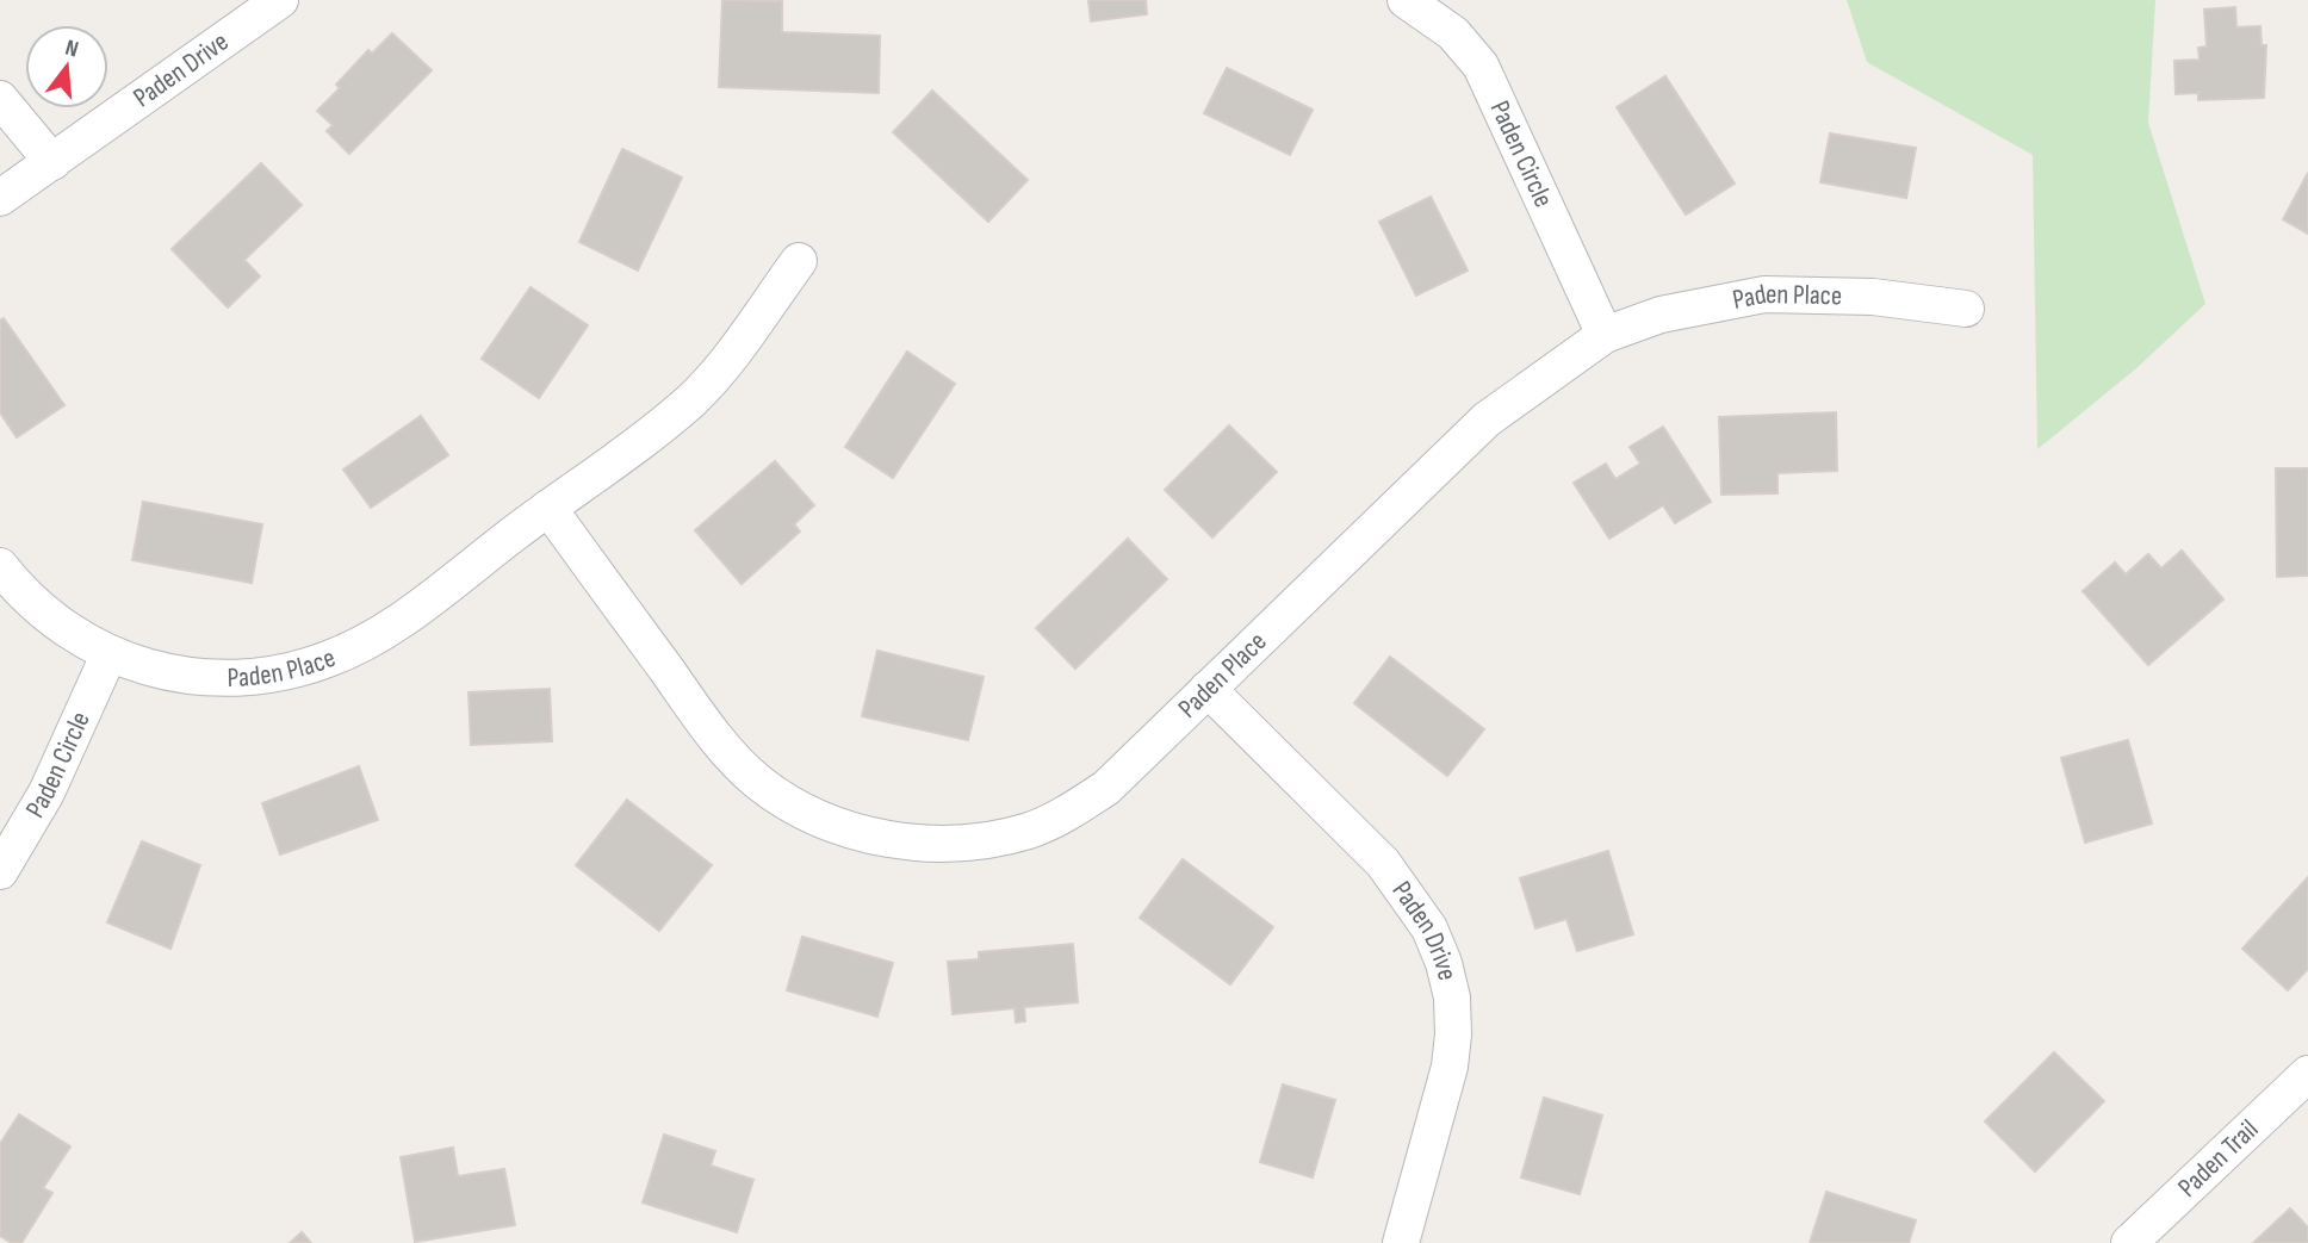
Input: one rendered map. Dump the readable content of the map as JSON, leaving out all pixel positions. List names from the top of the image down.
{
  "streets": {
    "street": [
      "Paden Drive",
      "Paden Circle",
      "Paden Place",
      "Paden Trail"
    ]
  },
  "crossings": [
    ["Paden Drive", "Paden Place"],
    ["Paden Circle", "Paden Place"]
  ],
  "north": "top"
}
